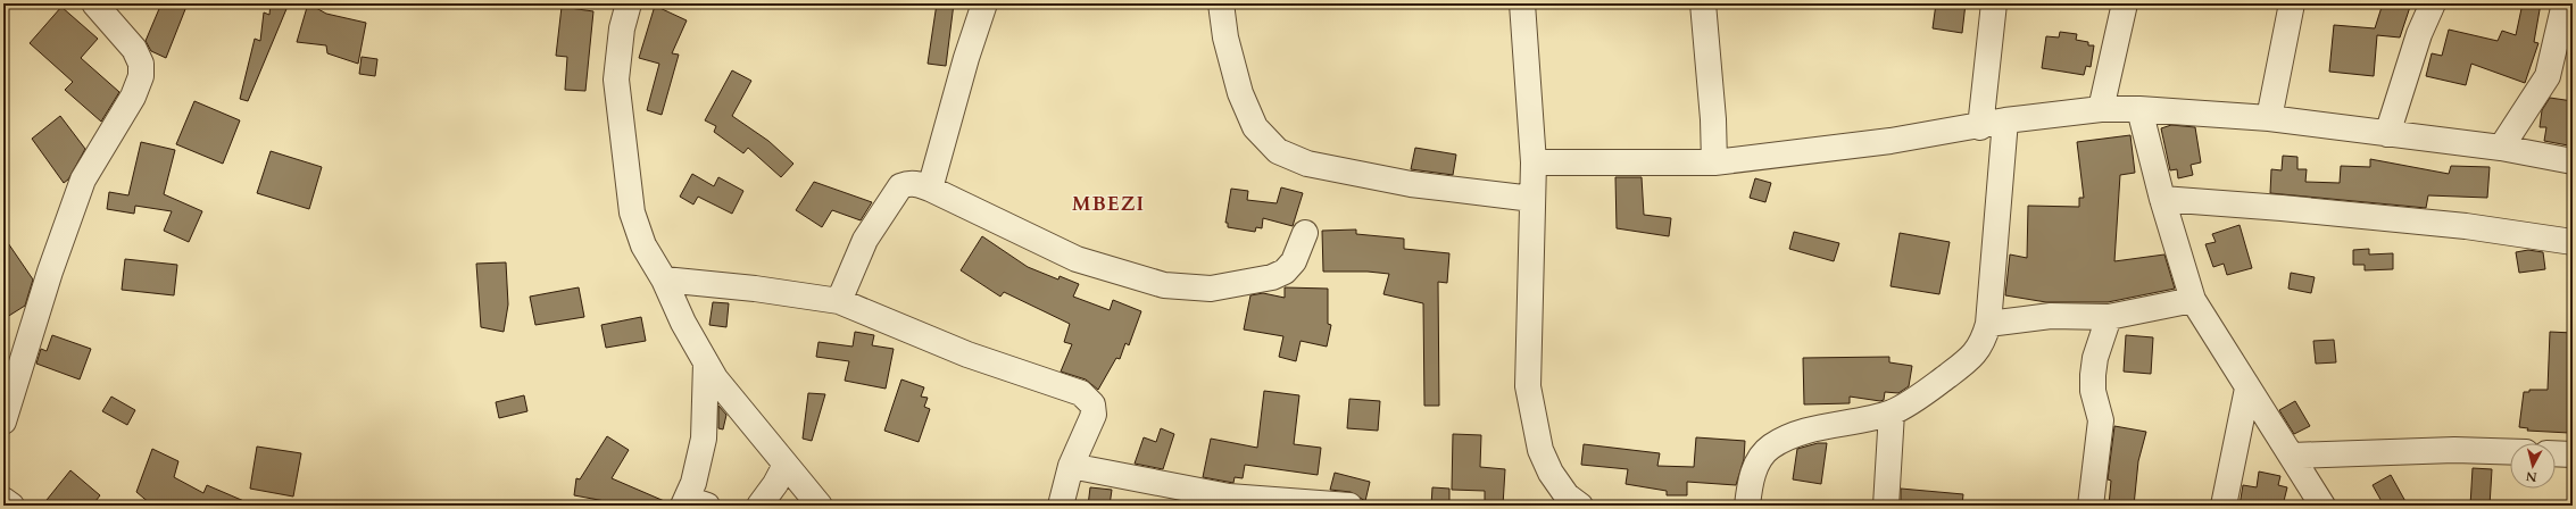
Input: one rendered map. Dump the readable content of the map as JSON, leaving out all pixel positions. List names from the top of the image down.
{
  "districts": ["MBEZI"],
  "north": "bottom"
}
